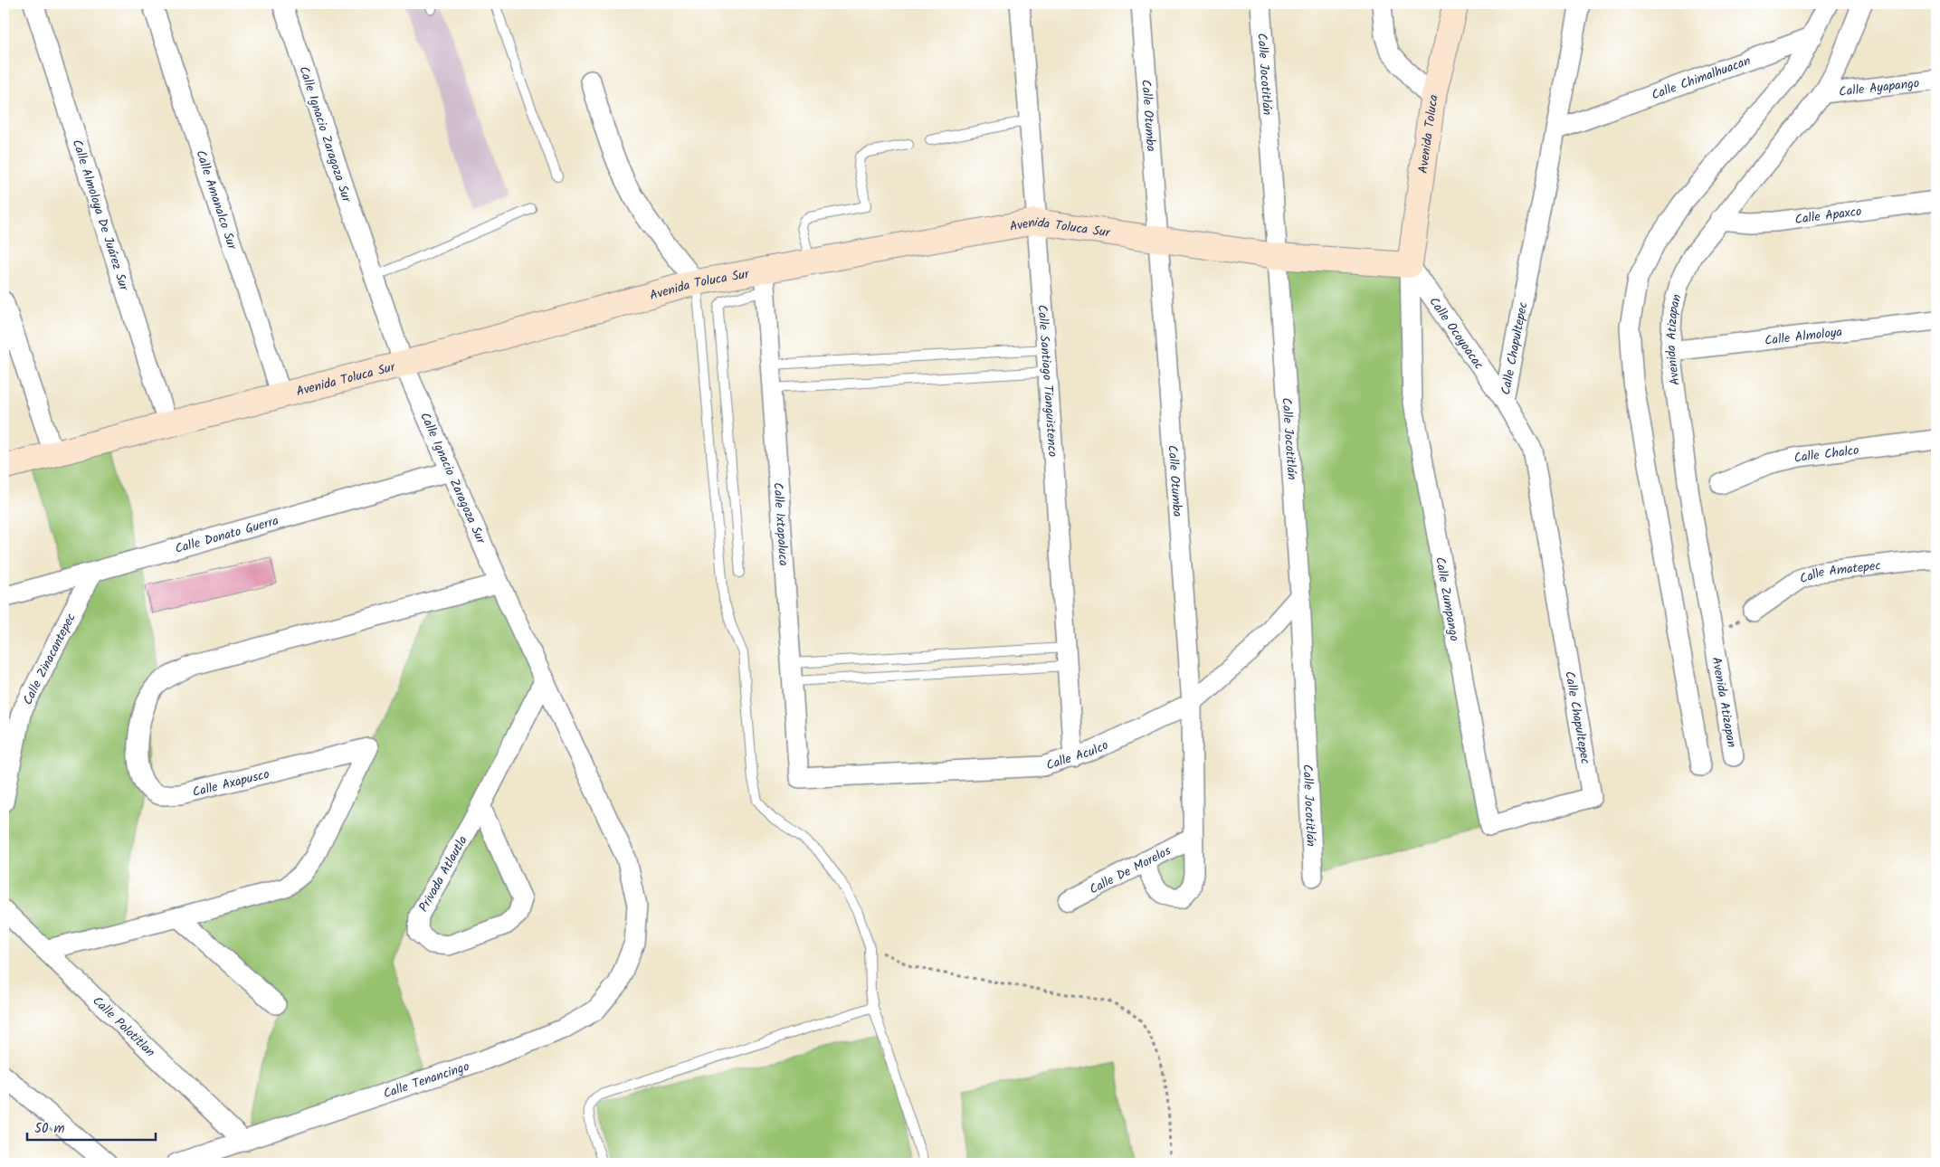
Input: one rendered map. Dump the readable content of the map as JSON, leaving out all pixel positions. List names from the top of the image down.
{
  "streets": {
    "street": [
      "Calle Jocotitlán",
      "Calle Chimalhuacan",
      "Calle Ayapango",
      "Calle Otumba",
      "Calle Ignacio Zaragoza Sur",
      "Avenida Toluca",
      "Calle Amanalco Sur",
      "Calle Almoloya De Juárez Sur",
      "Calle Apaxco",
      "Avenida Toluca Sur",
      "Calle Ocoyoacac",
      "Calle Almoloya",
      "Avenida Atizapan",
      "Calle Chapultepec",
      "Calle Santiago Tianguistenco",
      "Calle Chalco",
      "Calle Ixtapaluca",
      "Calle Donato Guerra",
      "Calle Amatepec",
      "Calle Zumpango",
      "Calle Zinacantepec",
      "Calle Aculco",
      "Calle Axapusco",
      "Calle De Morelos",
      "Privada Atlautla",
      "Calle Polotitlan",
      "Calle Tenancingo"
    ]
  },
  "crossings": [
    ["Calle Jocotitlán", "Avenida Toluca Sur"],
    ["Calle Jocotitlán", "Calle Aculco"],
    ["Calle Chimalhuacan", "Calle Chapultepec"],
    ["Calle Ayapango", "Avenida Atizapan"],
    ["Calle Otumba", "Avenida Toluca Sur"],
    ["Calle Otumba", "Calle Aculco"],
    ["Calle Otumba", "Calle De Morelos"],
    ["Calle Ignacio Zaragoza Sur", "Avenida Toluca Sur"],
    ["Calle Ignacio Zaragoza Sur", "Calle Donato Guerra"],
    ["Calle Ignacio Zaragoza Sur", "Calle Axapusco"],
    ["Calle Ignacio Zaragoza Sur", "Privada Atlautla"],
    ["Calle Ignacio Zaragoza Sur", "Calle Tenancingo"],
    ["Avenida Toluca", "Avenida Toluca Sur"],
    ["Avenida Toluca", "Calle Ocoyoacac"],
    ["Avenida Toluca", "Calle Zumpango"],
    ["Calle Amanalco Sur", "Avenida Toluca Sur"],
    ["Calle Almoloya De Juárez Sur", "Avenida Toluca Sur"],
    ["Calle Apaxco", "Avenida Atizapan"],
    ["Avenida Toluca Sur", "Calle Ocoyoacac"],
    ["Avenida Toluca Sur", "Calle Santiago Tianguistenco"],
    ["Avenida Toluca Sur", "Calle Ixtapaluca"],
    ["Avenida Toluca Sur", "Calle Zumpango"],
    ["Calle Ocoyoacac", "Calle Chapultepec"],
    ["Calle Ocoyoacac", "Calle Zumpango"],
    ["Calle Almoloya", "Avenida Atizapan"],
    ["Calle Chapultepec", "Calle Zumpango"],
    ["Calle Santiago Tianguistenco", "Calle Aculco"],
    ["Calle Ixtapaluca", "Calle Aculco"],
    ["Calle Donato Guerra", "Calle Zinacantepec"],
    ["Calle Axapusco", "Calle Polotitlan"],
    ["Calle Polotitlan", "Calle Tenancingo"]
  ],
  "scale_bar": "50 m"
}
